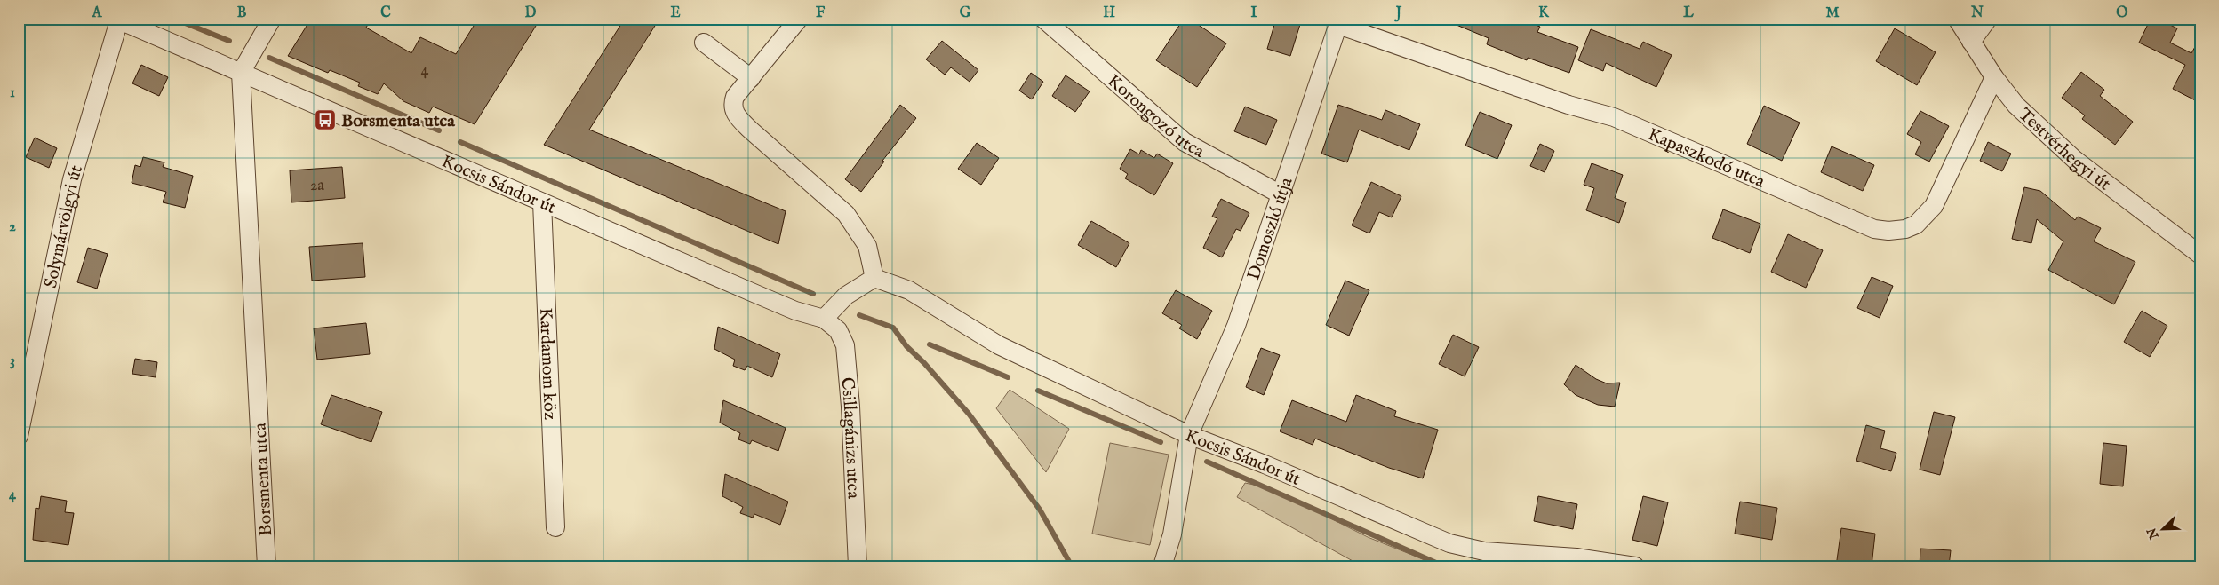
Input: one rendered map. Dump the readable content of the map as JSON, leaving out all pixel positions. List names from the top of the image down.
{
  "streets": {
    "street": [
      "Korongozó utca",
      "Testvérhegyi út",
      "Kapaszkodó utca",
      "Kocsis Sándor út",
      "Solymárvölgyi út",
      "Domoszló útja",
      "Kardamom köz",
      "Csillagánizs utca",
      "Borsmenta utca"
    ]
  },
  "crossings": [
    ["Korongozó utca", "Domoszló útja"],
    ["Testvérhegyi út", "Kapaszkodó utca"],
    ["Kapaszkodó utca", "Domoszló útja"],
    ["Kocsis Sándor út", "Solymárvölgyi út"],
    ["Kocsis Sándor út", "Domoszló útja"],
    ["Kocsis Sándor út", "Kardamom köz"],
    ["Kocsis Sándor út", "Csillagánizs utca"],
    ["Kocsis Sándor út", "Borsmenta utca"]
  ],
  "places": {
    "bus stop": ["Borsmenta utca"]
  },
  "house_numbers": ["4", "2a"],
  "north": "bottom left",
  "grid": {
    "columns": [
      "A",
      "B",
      "C",
      "D",
      "E",
      "F",
      "G",
      "H",
      "I",
      "J",
      "K",
      "L",
      "M",
      "N",
      "O"
    ],
    "rows": [
      "1",
      "2",
      "3",
      "4"
    ]
  }
}
